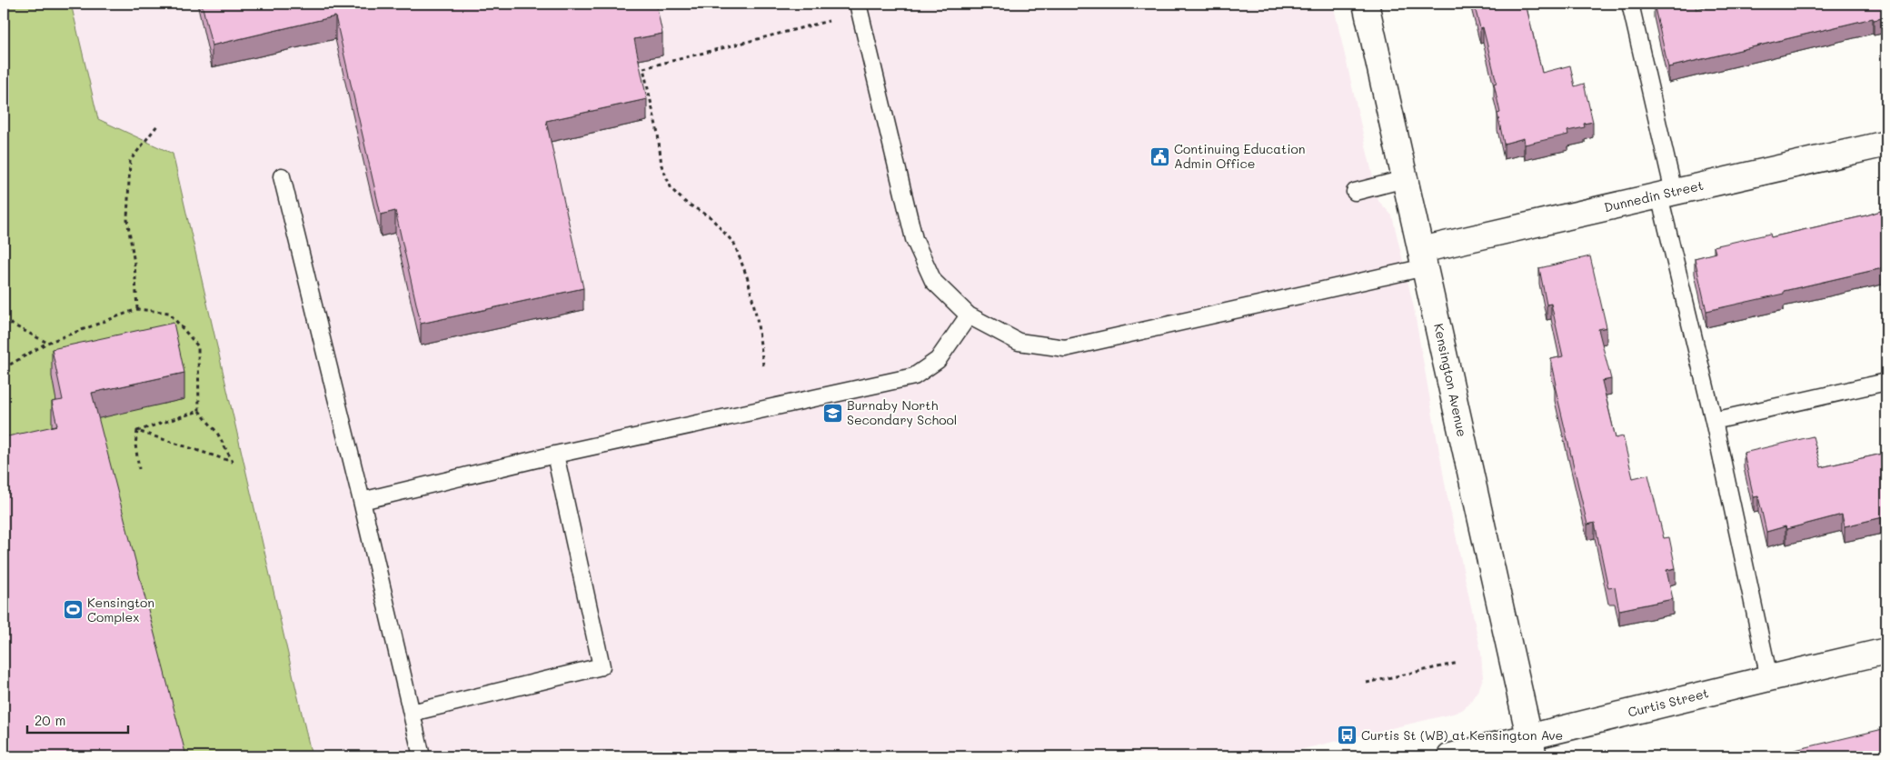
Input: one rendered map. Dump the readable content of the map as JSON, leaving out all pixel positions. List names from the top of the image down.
{
  "streets": {
    "street": ["Dunnedin Street", "Kensington Avenue", "Curtis Street"]
  },
  "crossings": [
    ["Dunnedin Street", "Kensington Avenue"],
    ["Kensington Avenue", "Curtis Street"]
  ],
  "places": {
    "public building": ["Continuing Education Admin Office"],
    "school or university": ["Burnaby North Secondary School"],
    "sports": ["Kensington Complex"],
    "bus stop": ["Curtis St (WB) at Kensington Ave"]
  },
  "scale_bar": "20 m"
}
